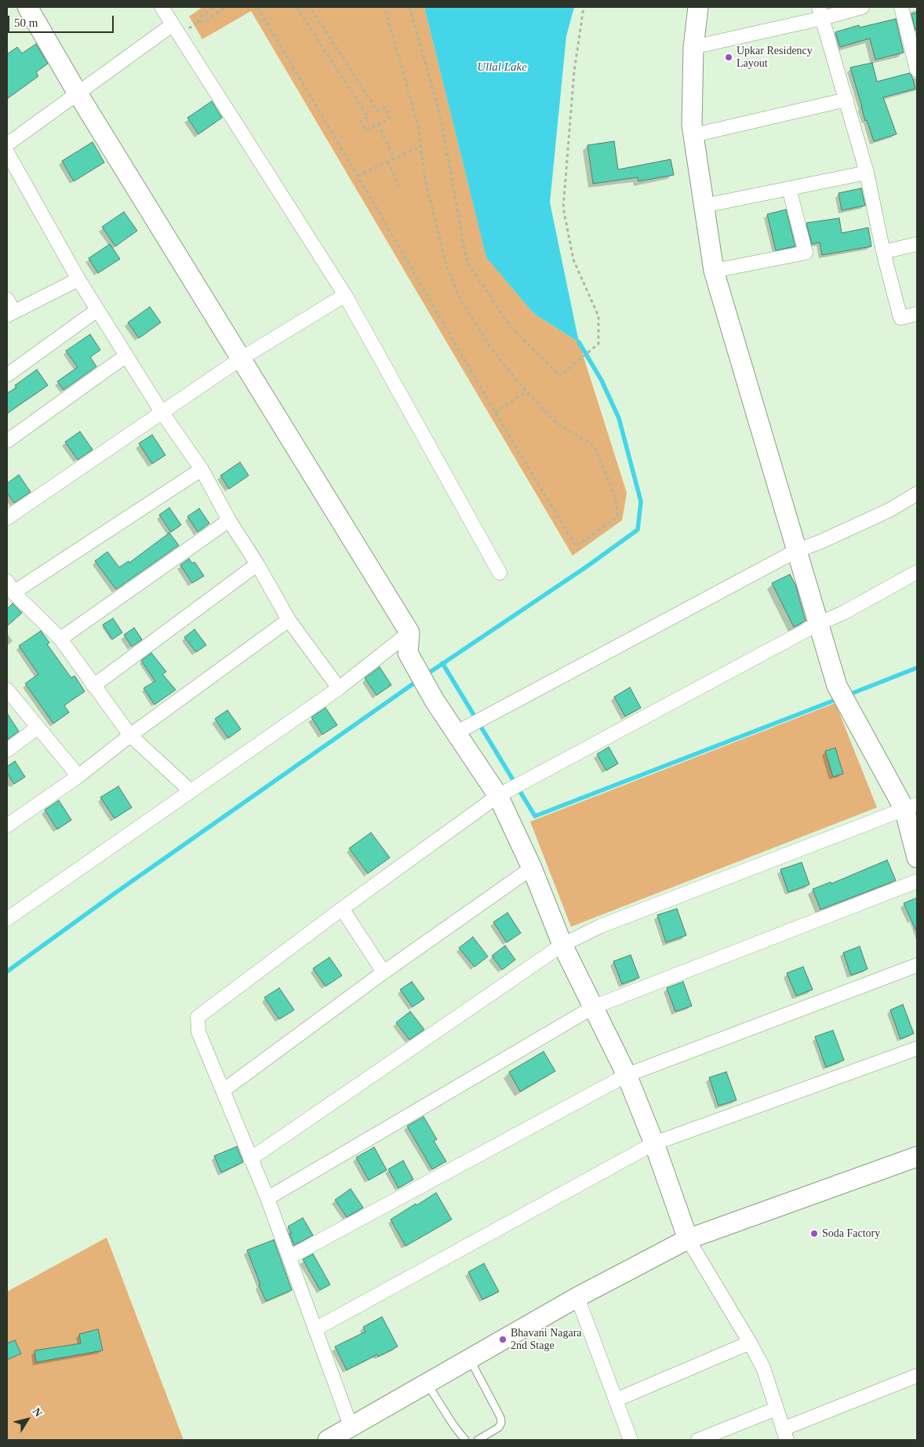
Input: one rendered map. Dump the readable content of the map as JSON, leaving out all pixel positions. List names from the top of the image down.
{
  "water": ["Ullal Lake"],
  "places": ["Upkar Residency Layout", "Soda Factory", "Bhavani Nagara 2nd Stage"],
  "scale_bar": "50 m",
  "north": "top right"
}
